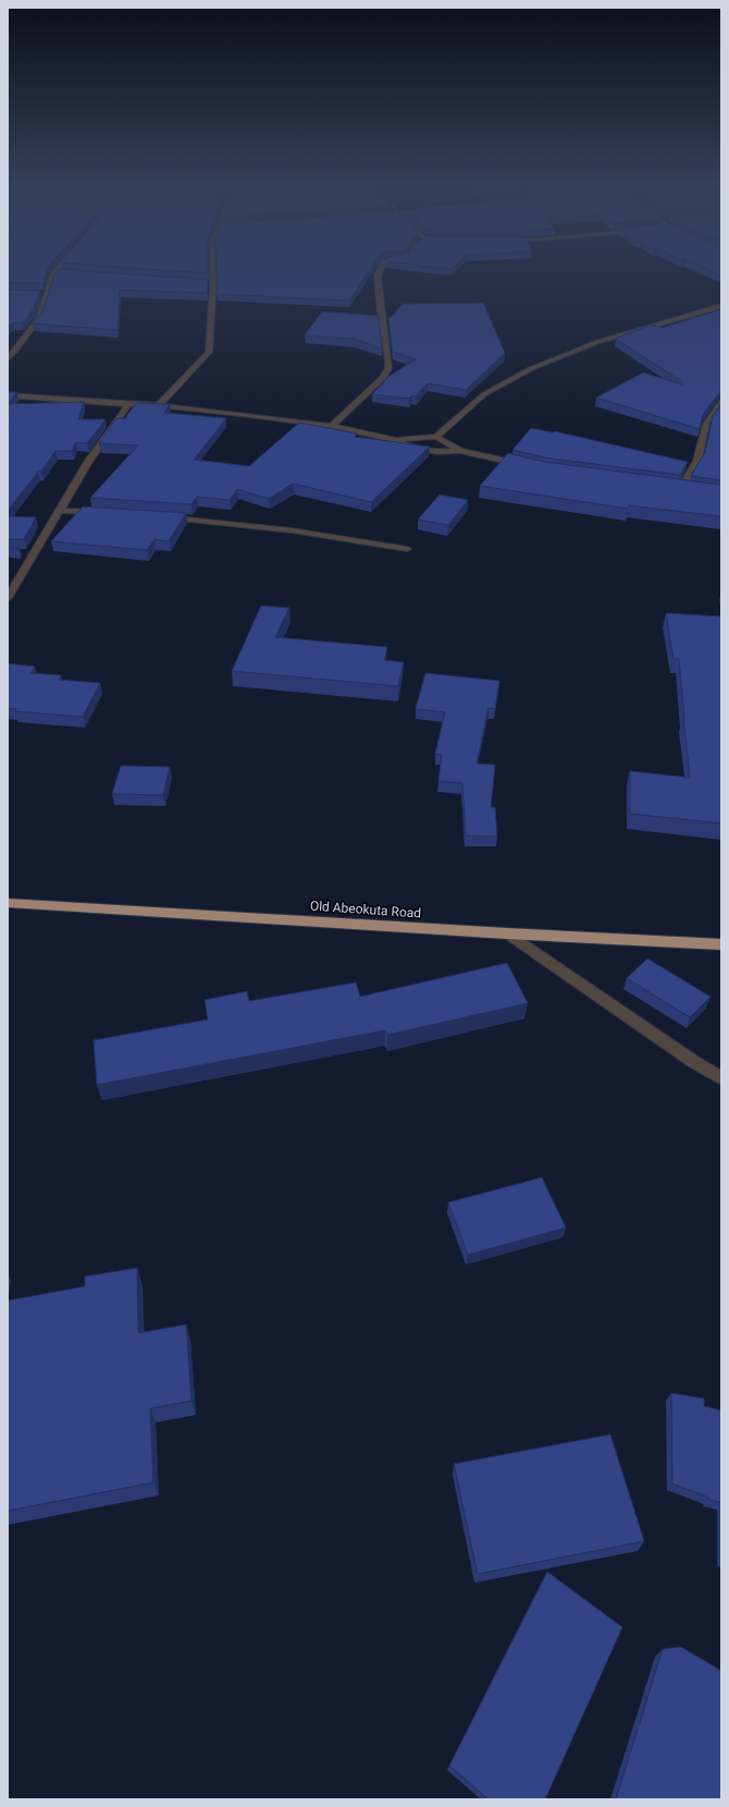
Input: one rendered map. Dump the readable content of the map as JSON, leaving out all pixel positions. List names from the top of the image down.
{
  "streets": {
    "highway": ["Old Abeokuta Road"]
  }
}
